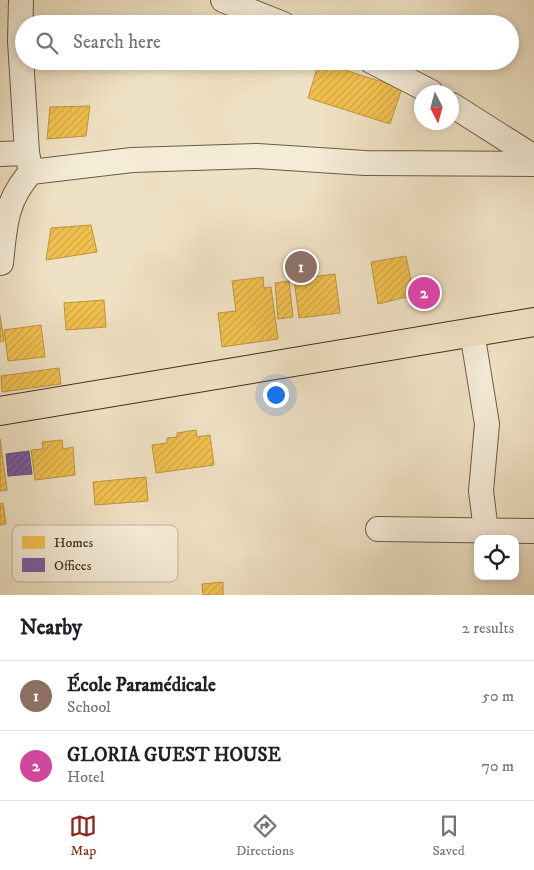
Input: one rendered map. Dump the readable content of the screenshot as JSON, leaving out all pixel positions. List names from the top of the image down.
{
  "legend": ["Homes", "Offices"],
  "north": "bottom",
  "page": {
    "search": "Search here",
    "pins": ["1", "2"],
    "heading": ["Nearby", "2 results"],
    "list": [
      {
        "mark": "1",
        "name": "École Paramédicale",
        "note": "School",
        "value": "50 m"
      },
      {
        "mark": "2",
        "name": "GLORIA GUEST HOUSE",
        "note": "Hotel",
        "value": "70 m"
      }
    ],
    "nav": ["Map", "Directions", "Saved"]
  }
}
